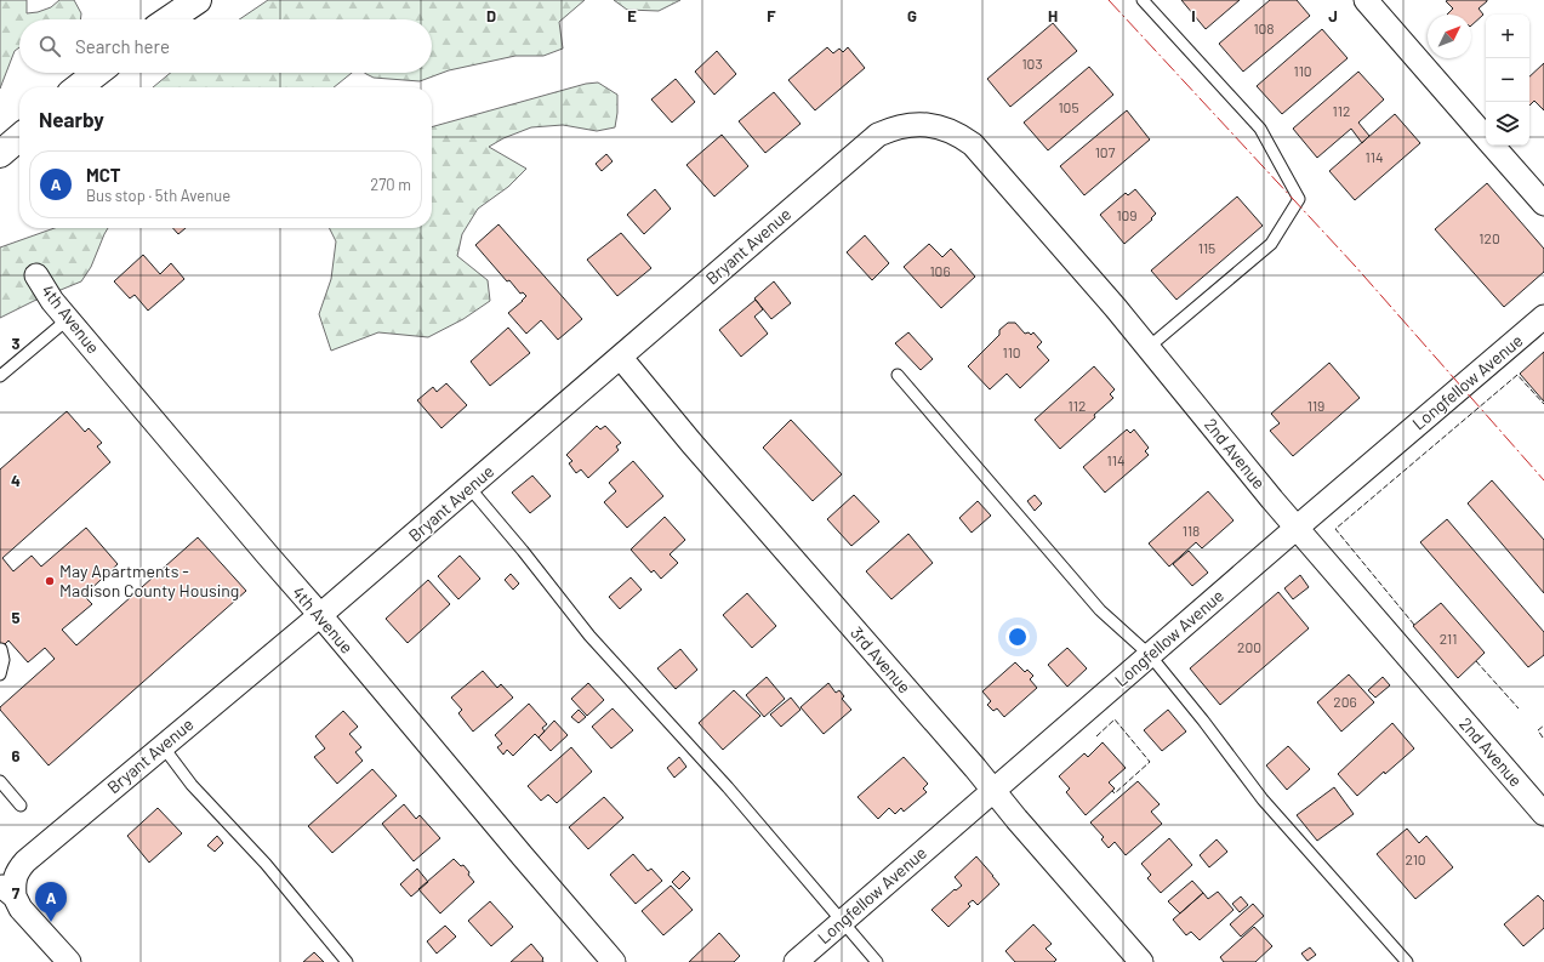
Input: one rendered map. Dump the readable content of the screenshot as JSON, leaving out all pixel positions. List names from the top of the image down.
{
  "streets": {
    "street": [
      "Bryant Avenue",
      "4th Avenue",
      "Longfellow Avenue",
      "2nd Avenue",
      "3rd Avenue"
    ]
  },
  "crossings": [
    ["Bryant Avenue", "4th Avenue"],
    ["Bryant Avenue", "2nd Avenue"],
    ["Bryant Avenue", "3rd Avenue"],
    ["Longfellow Avenue", "2nd Avenue"],
    ["Longfellow Avenue", "3rd Avenue"]
  ],
  "places": ["May Apartments - Madison County Housing"],
  "house_numbers": [
    "108",
    "103",
    "110",
    "105",
    "112",
    "107",
    "114",
    "109",
    "120",
    "115",
    "106",
    "110",
    "112",
    "119",
    "114",
    "118",
    "211",
    "200",
    "206",
    "210"
  ],
  "north": "top right",
  "page": {
    "map_buttons": ["+", "−"],
    "search": "Search here",
    "heading": "Nearby",
    "list": [
      {
        "mark": "A",
        "name": "MCT",
        "note": "Bus stop · 5th Avenue",
        "value": "270 m"
      }
    ],
    "pins": "A"
  },
  "grid": {
    "columns": [
      "D",
      "E",
      "F",
      "G",
      "H",
      "I",
      "J"
    ],
    "rows": [
      "3",
      "4",
      "5",
      "6",
      "7"
    ]
  }
}
